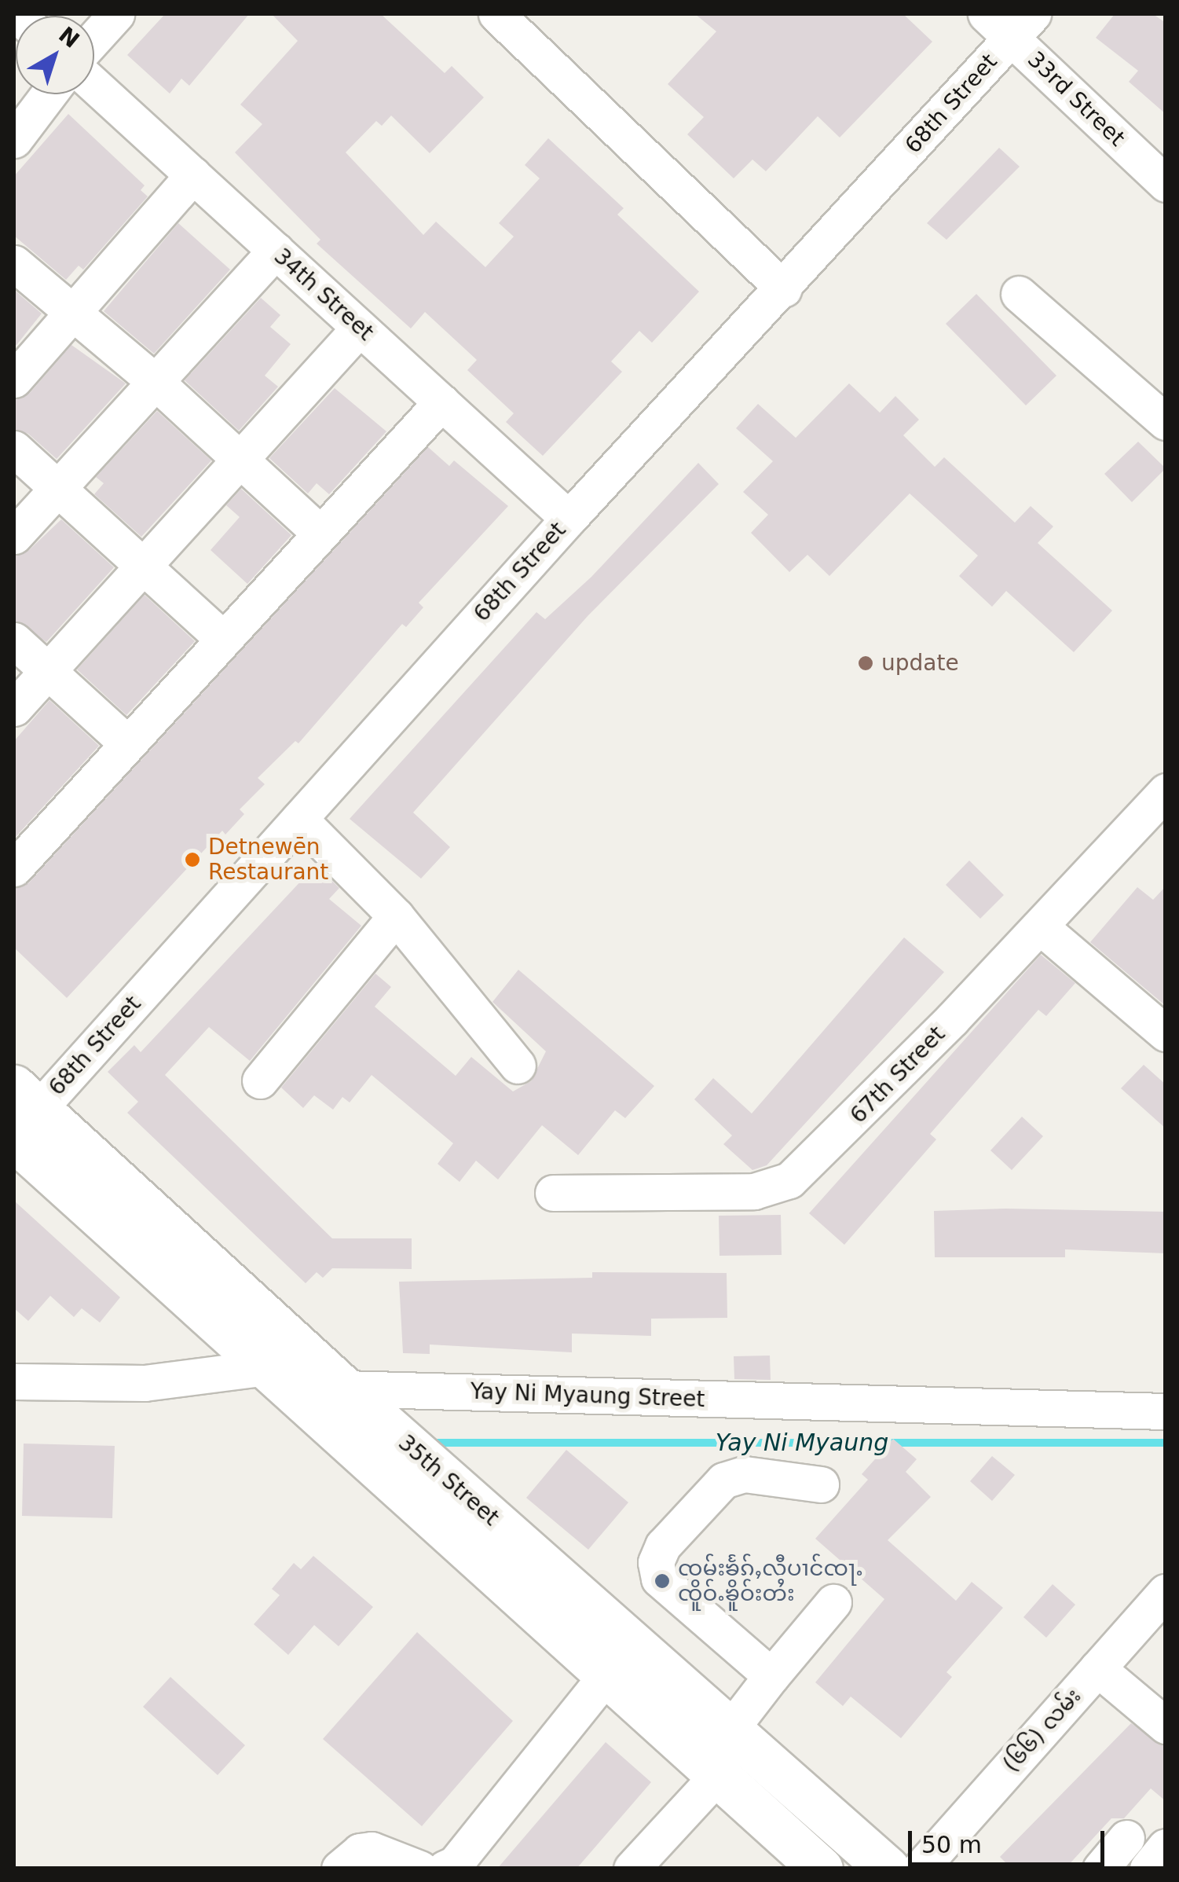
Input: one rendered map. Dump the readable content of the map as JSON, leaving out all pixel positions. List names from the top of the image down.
{
  "streets": {
    "main road": ["35th Street"],
    "street": [
      "33rd Street",
      "68th Street",
      "34th Street",
      "67th Street",
      "Yay Ni Myaung Street",
      "(၆၆) လမ်း"
    ]
  },
  "crossings": [
    ["33rd Street", "68th Street"],
    ["68th Street", "34th Street"],
    ["68th Street", "35th Street"],
    ["Yay Ni Myaung Street", "35th Street"]
  ],
  "water": ["Yay Ni Myaung"],
  "places": ["update", "Detnewēn Restaurant", "ၸုမ်းၶႅၵ်ႇလီပၢင်ၸႃႉ ၸိူဝ်ႉၶိူဝ်းတႆး"],
  "scale_bar": "50 m",
  "north": "top right"
}
